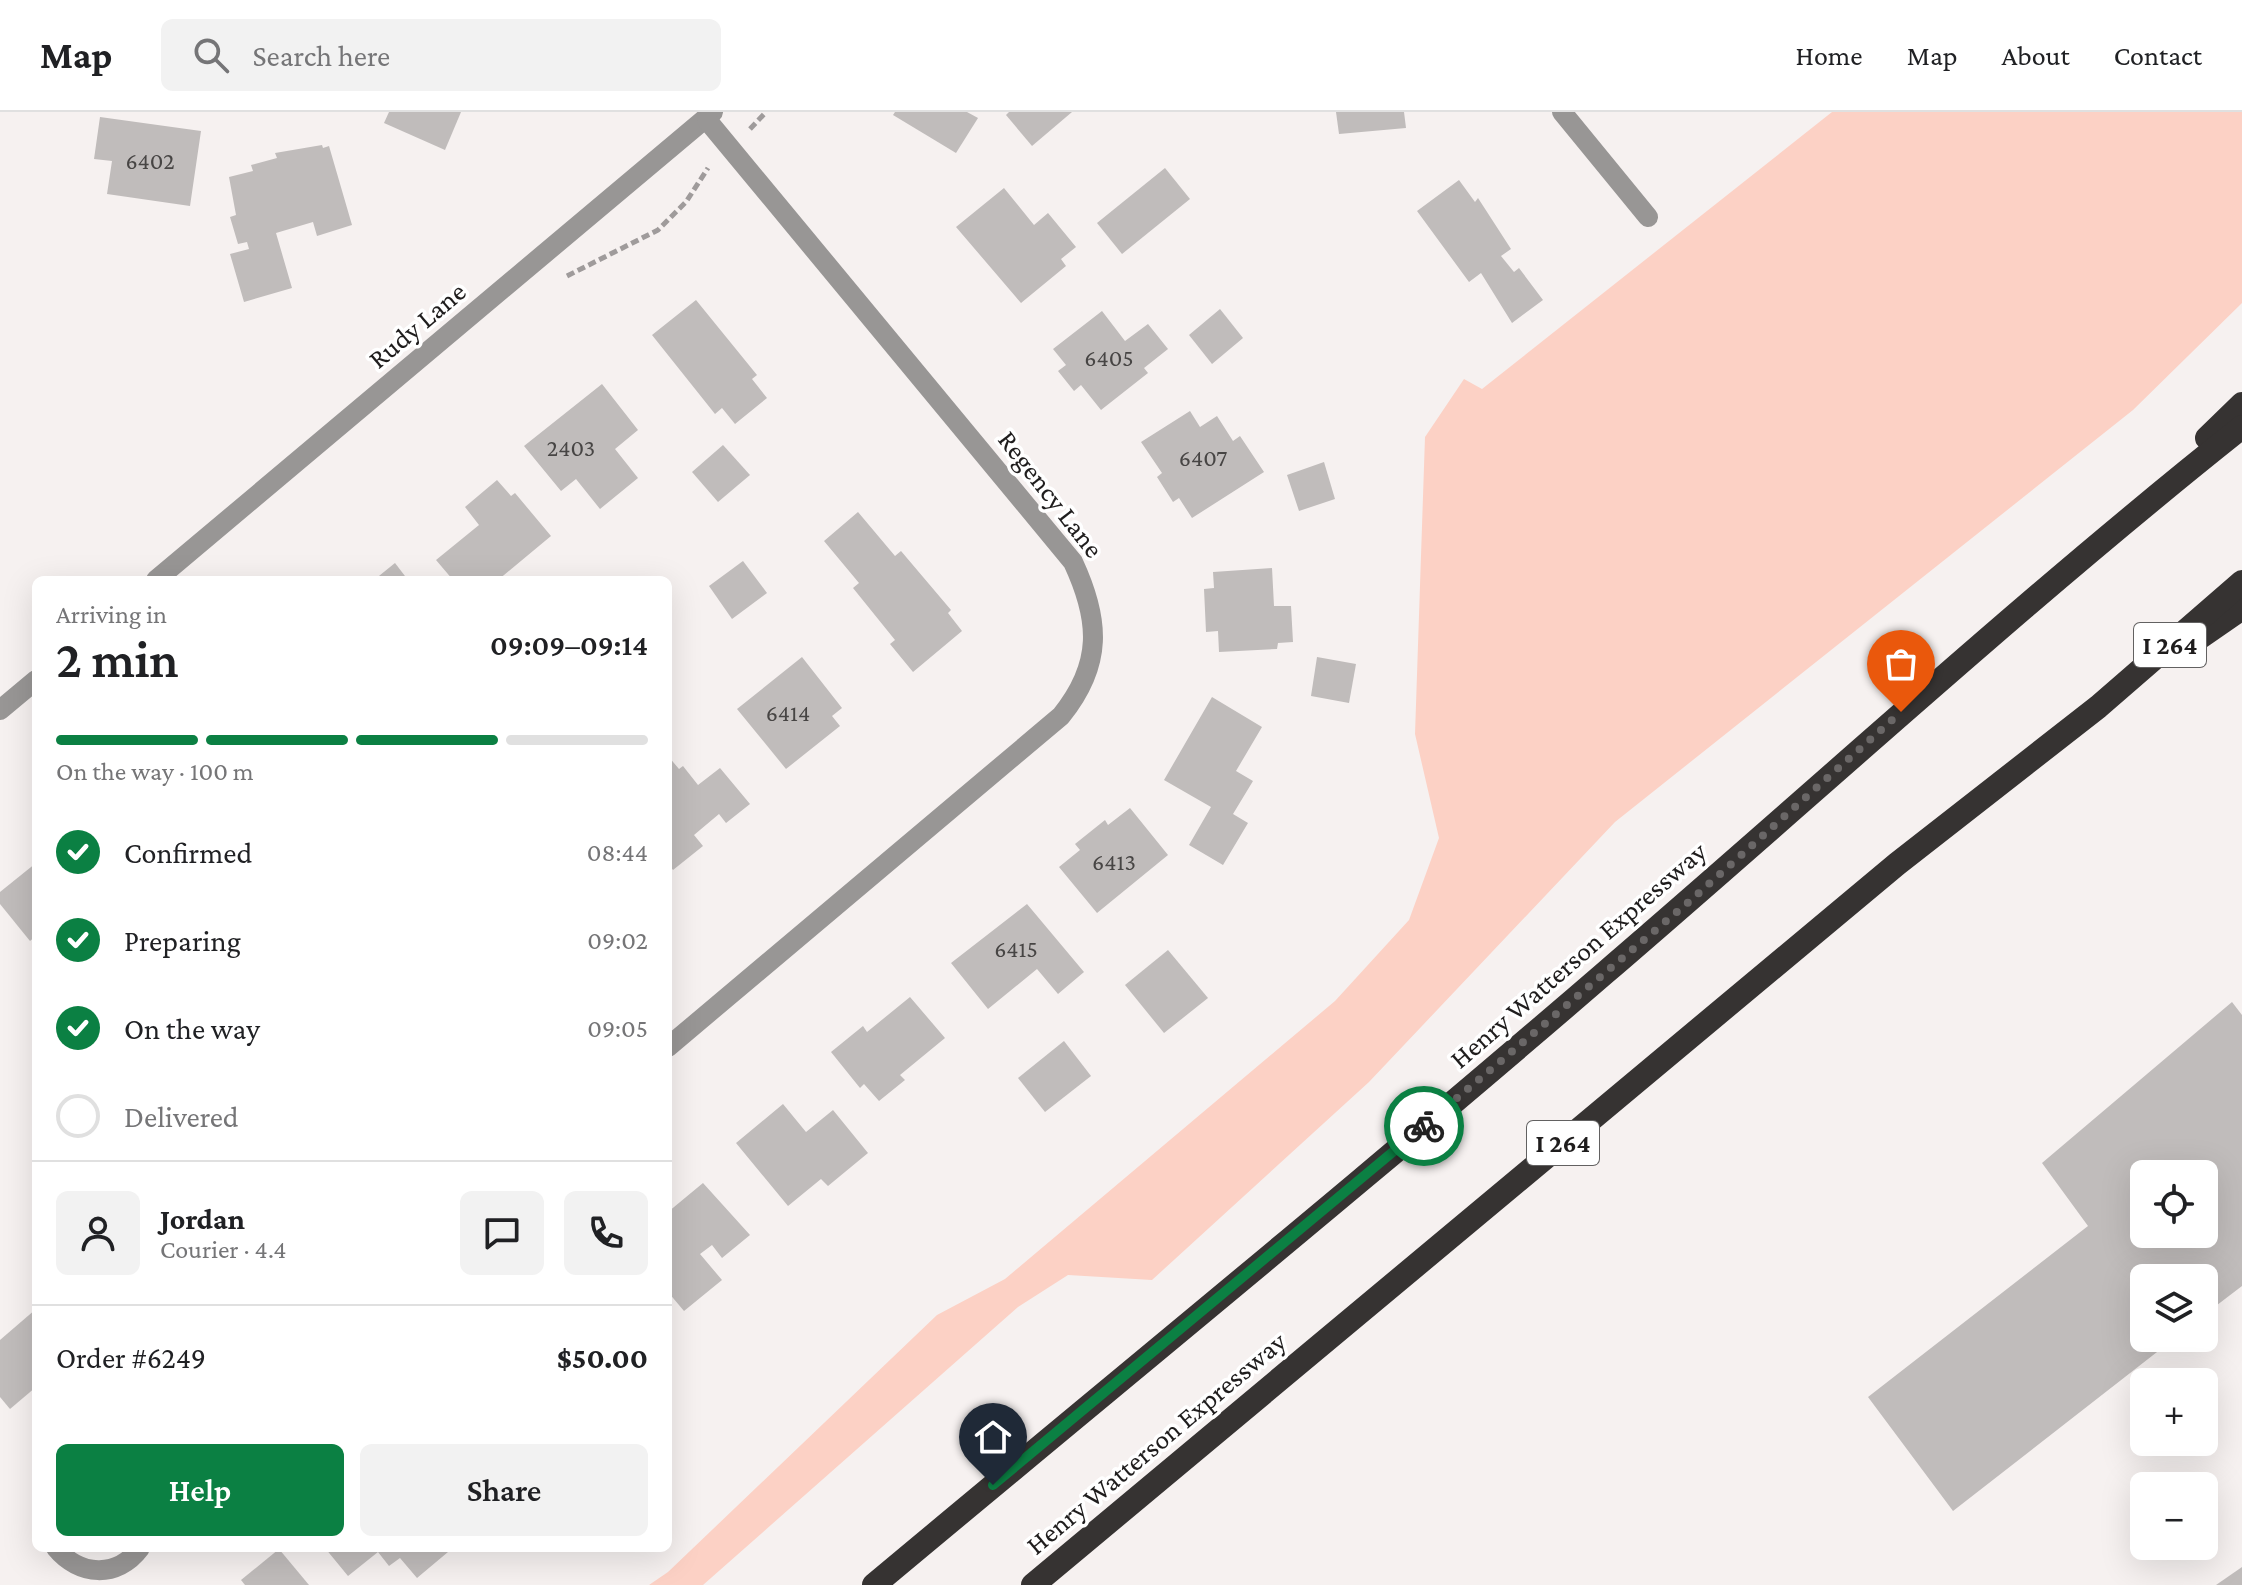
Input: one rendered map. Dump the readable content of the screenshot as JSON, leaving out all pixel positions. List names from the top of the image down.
{
  "streets": {
    "highway": ["I 264", "Henry Watterson Expressway"],
    "street": ["Rudy Lane", "Regency Lane"]
  },
  "crossings": [
    ["Rudy Lane", "Regency Lane"]
  ],
  "house_numbers": [
    "6402",
    "6405",
    "2403",
    "6407",
    "6414",
    "6413",
    "6415"
  ],
  "page": {
    "header": "Map",
    "search": "Search here",
    "nav": [
      "Home",
      "Map",
      "About",
      "Contact"
    ],
    "heading": ["2 min", "Arriving in", "09:09–09:14"],
    "panel": [
      "Jordan",
      "Courier · 4.4",
      "Order #6249",
      "$50.00"
    ],
    "bar": "On the way · 100 m",
    "list": [
      ["Confirmed", "08:44"],
      ["Preparing", "09:02"],
      ["On the way", "09:05"],
      "Delivered"
    ],
    "map_buttons": ["+", "−"],
    "buttons": ["Help", "Share"]
  }
}
